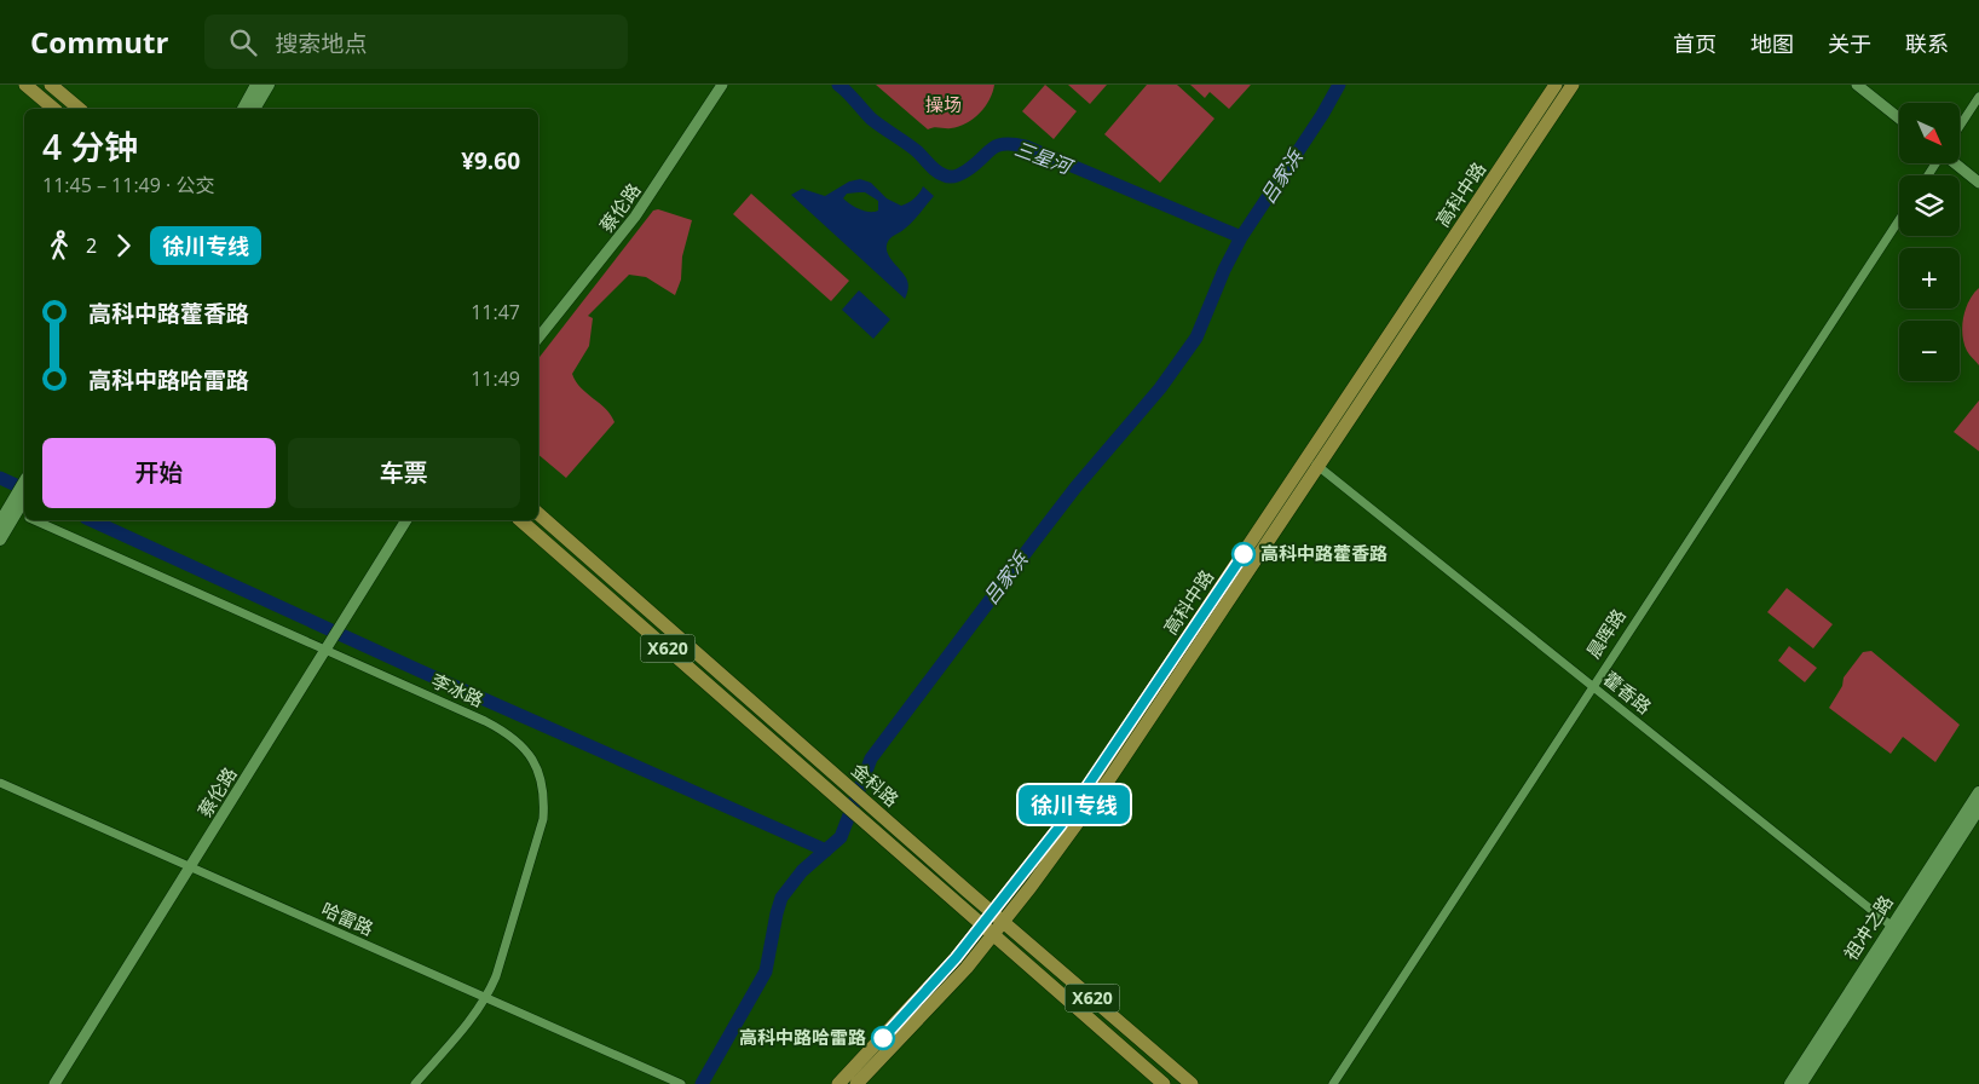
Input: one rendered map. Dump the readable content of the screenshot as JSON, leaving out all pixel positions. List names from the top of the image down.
{
  "streets": {
    "main road": [
      "高科中路",
      "X620",
      "金科路",
      "祖冲之路"
    ],
    "street": [
      "蔡伦路",
      "晨晖路",
      "李冰路",
      "藿香路",
      "哈雷路"
    ]
  },
  "crossings": [
    ["高科中路", "藿香路"],
    ["高科中路", "金科路"],
    ["蔡伦路", "李冰路"],
    ["蔡伦路", "哈雷路"],
    ["晨晖路", "藿香路"],
    ["李冰路", "哈雷路"],
    ["藿香路", "祖冲之路"]
  ],
  "water": ["三星河", "吕家浜"],
  "parks": ["操场"],
  "places": ["高科中路藿香路", "高科中路哈雷路"],
  "lines": ["bus line 徐川专线"],
  "north": "bottom right",
  "page": {
    "header": "Commutr",
    "search": "搜索地点",
    "nav": [
      "首页",
      "地图",
      "关于",
      "联系"
    ],
    "on_map": "徐川专线",
    "map_buttons": ["+", "−"],
    "heading": ["4 分钟", "11:45 – 11:49 · 公交", "¥9.60"],
    "legs": ["2", "徐川专线"],
    "list": [
      {
        "name": "高科中路藿香路",
        "value": "11:47"
      },
      {
        "name": "高科中路哈雷路",
        "value": "11:49"
      }
    ],
    "buttons": ["开始", "车票"]
  }
}
